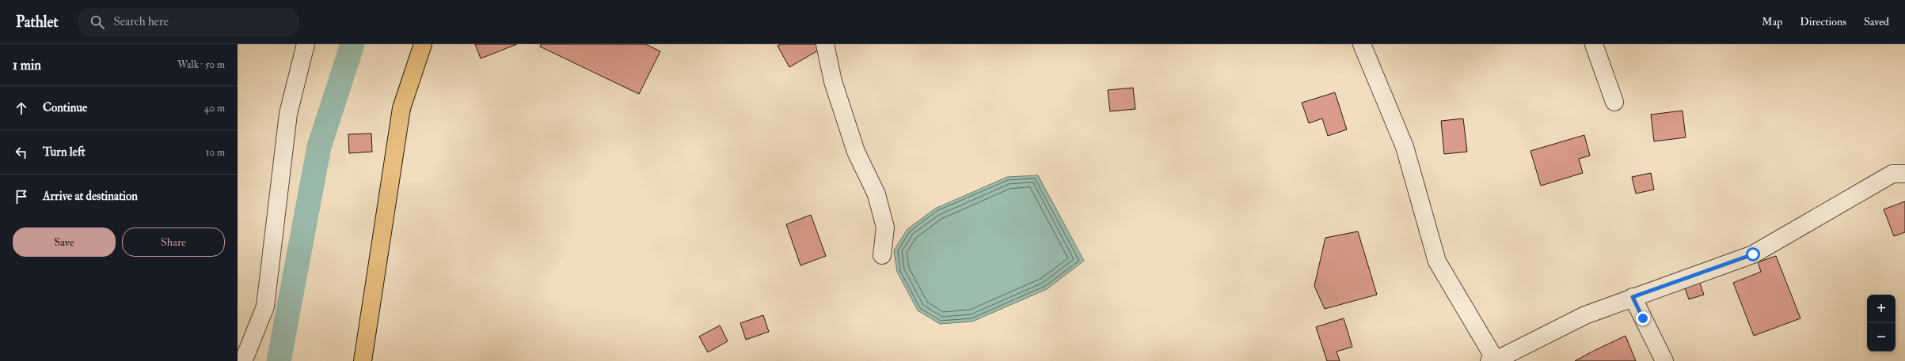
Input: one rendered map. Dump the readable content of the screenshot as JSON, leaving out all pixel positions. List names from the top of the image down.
{
  "page": {
    "header": "Pathlet",
    "search": "Search here",
    "nav": ["Map", "Directions", "Saved"],
    "heading": ["1 min", "Walk · 50 m"],
    "list": [
      ["Continue", "40 m"],
      ["Turn left", "10 m"],
      "Arrive at destination"
    ],
    "buttons": ["Save", "Share"],
    "map_buttons": ["+", "−"]
  }
}
